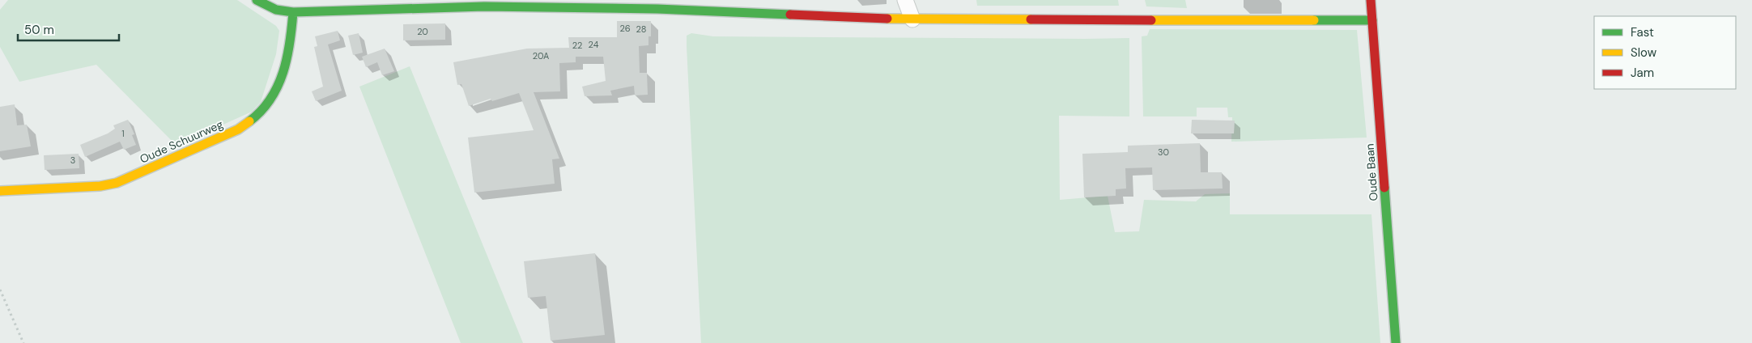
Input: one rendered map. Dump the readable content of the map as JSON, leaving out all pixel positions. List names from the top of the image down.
{
  "streets": {
    "street": ["Oude Schuurweg", "Oude Baan"]
  },
  "house_numbers": [
    "26",
    "28",
    "20",
    "24",
    "22",
    "20A",
    "1",
    "30",
    "3"
  ],
  "legend": ["Fast", "Slow", "Jam"],
  "scale_bar": "50 m"
}
